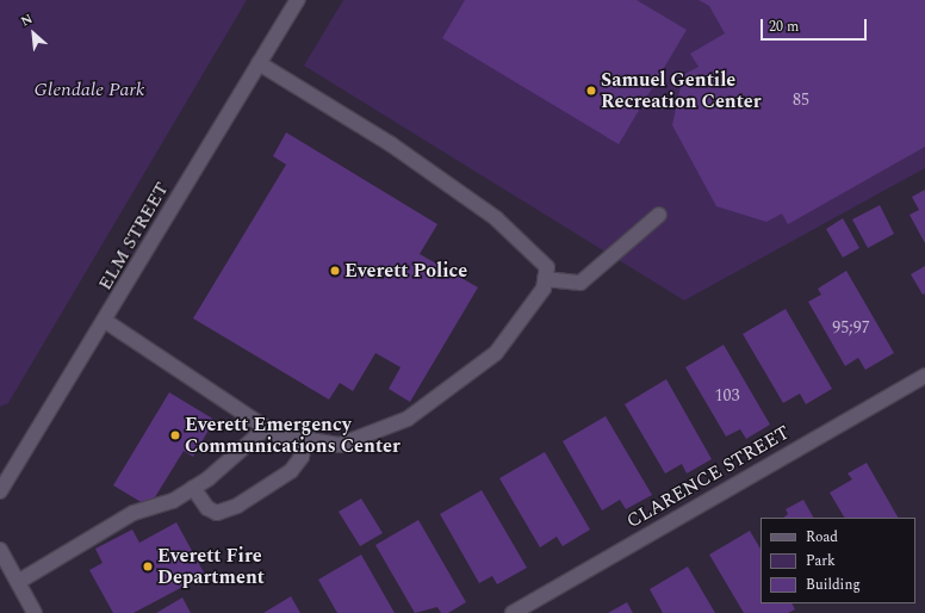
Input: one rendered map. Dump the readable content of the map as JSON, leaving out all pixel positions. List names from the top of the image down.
{
  "streets": {
    "main road": ["ELM STREET", "CLARENCE STREET"]
  },
  "parks": ["Glendale Park"],
  "places": [
    "Samuel Gentile Recreation Center",
    "Everett Police",
    "Everett Emergency Communications Center",
    "Everett Fire Department"
  ],
  "house_numbers": ["85", "95;97", "103"],
  "legend": ["Road", "Park", "Building"],
  "scale_bar": "20 m",
  "north": "top left"
}
